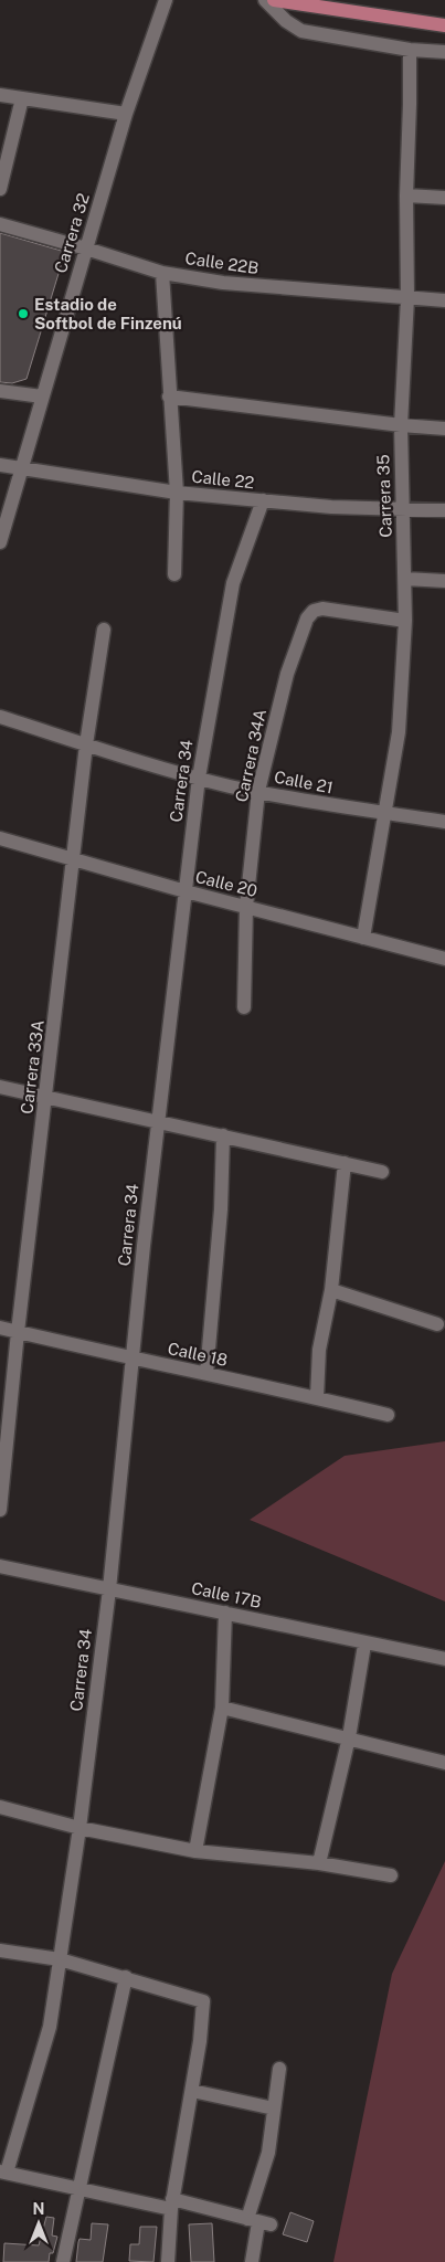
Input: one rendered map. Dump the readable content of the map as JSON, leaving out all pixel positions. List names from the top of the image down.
{
  "streets": {
    "street": [
      "Carrera 32",
      "Calle 22B",
      "Calle 22",
      "Carrera 35",
      "Carrera 34A",
      "Carrera 34",
      "Calle 21",
      "Calle 20",
      "Carrera 33A",
      "Calle 18",
      "Calle 17B"
    ]
  },
  "crossings": [
    ["Carrera 32", "Calle 22B"],
    ["Carrera 32", "Calle 22"],
    ["Calle 22B", "Carrera 35"],
    ["Calle 22", "Carrera 35"],
    ["Calle 22", "Carrera 34"],
    ["Carrera 35", "Carrera 34A"],
    ["Carrera 35", "Calle 21"],
    ["Carrera 35", "Calle 20"],
    ["Carrera 34A", "Calle 21"],
    ["Carrera 34A", "Calle 20"],
    ["Carrera 34", "Calle 21"],
    ["Carrera 34", "Calle 20"],
    ["Carrera 34", "Calle 18"],
    ["Carrera 34", "Calle 17B"],
    ["Calle 21", "Carrera 33A"],
    ["Calle 20", "Carrera 33A"],
    ["Carrera 33A", "Calle 18"]
  ],
  "places": ["Estadio de Softbol de Finzenú"],
  "north": "top"
}
